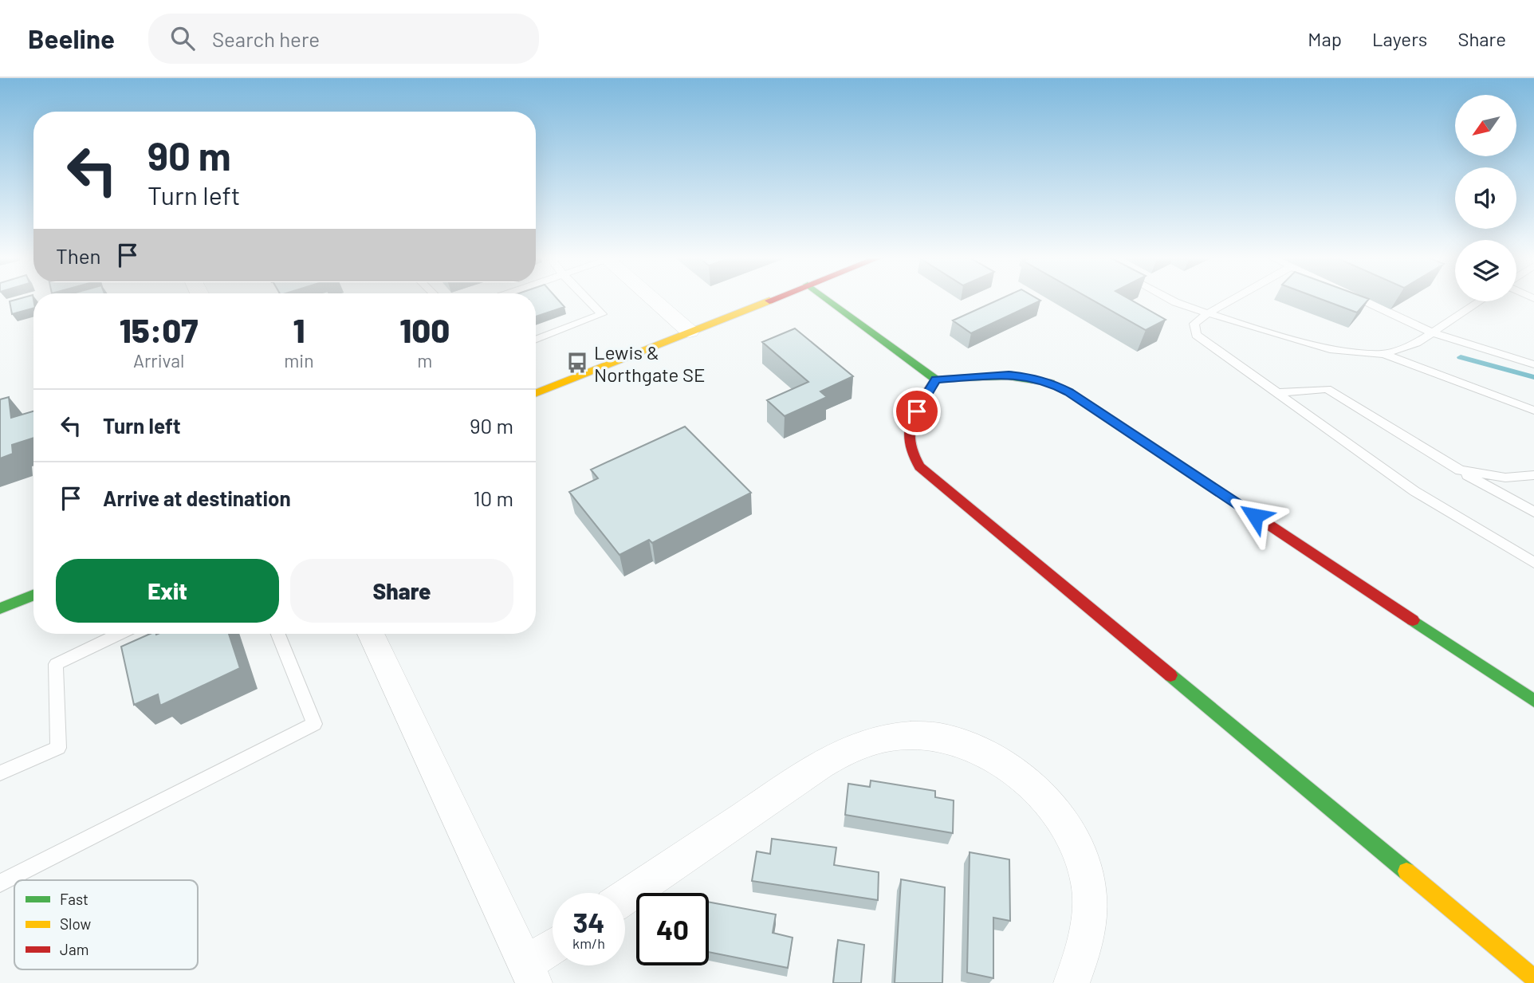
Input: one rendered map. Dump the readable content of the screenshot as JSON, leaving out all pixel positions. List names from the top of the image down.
{
  "places": {
    "bus stop": ["Lewis & Northgate SE"]
  },
  "legend": ["Fast", "Slow", "Jam"],
  "north": "bottom left",
  "page": {
    "header": "Beeline",
    "search": "Search here",
    "nav": ["Map", "Layers", "Share"],
    "turn": ["90 m", "Turn left"],
    "then": "Then",
    "eta": [
      "15:07",
      "Arrival",
      "1",
      "min",
      "100",
      "m"
    ],
    "list": [
      {
        "name": "Turn left",
        "value": "90 m"
      },
      {
        "name": "Arrive at destination",
        "value": "10 m"
      }
    ],
    "buttons": ["Exit", "Share"],
    "speed": "34 km/h",
    "limit": "40"
  }
}
